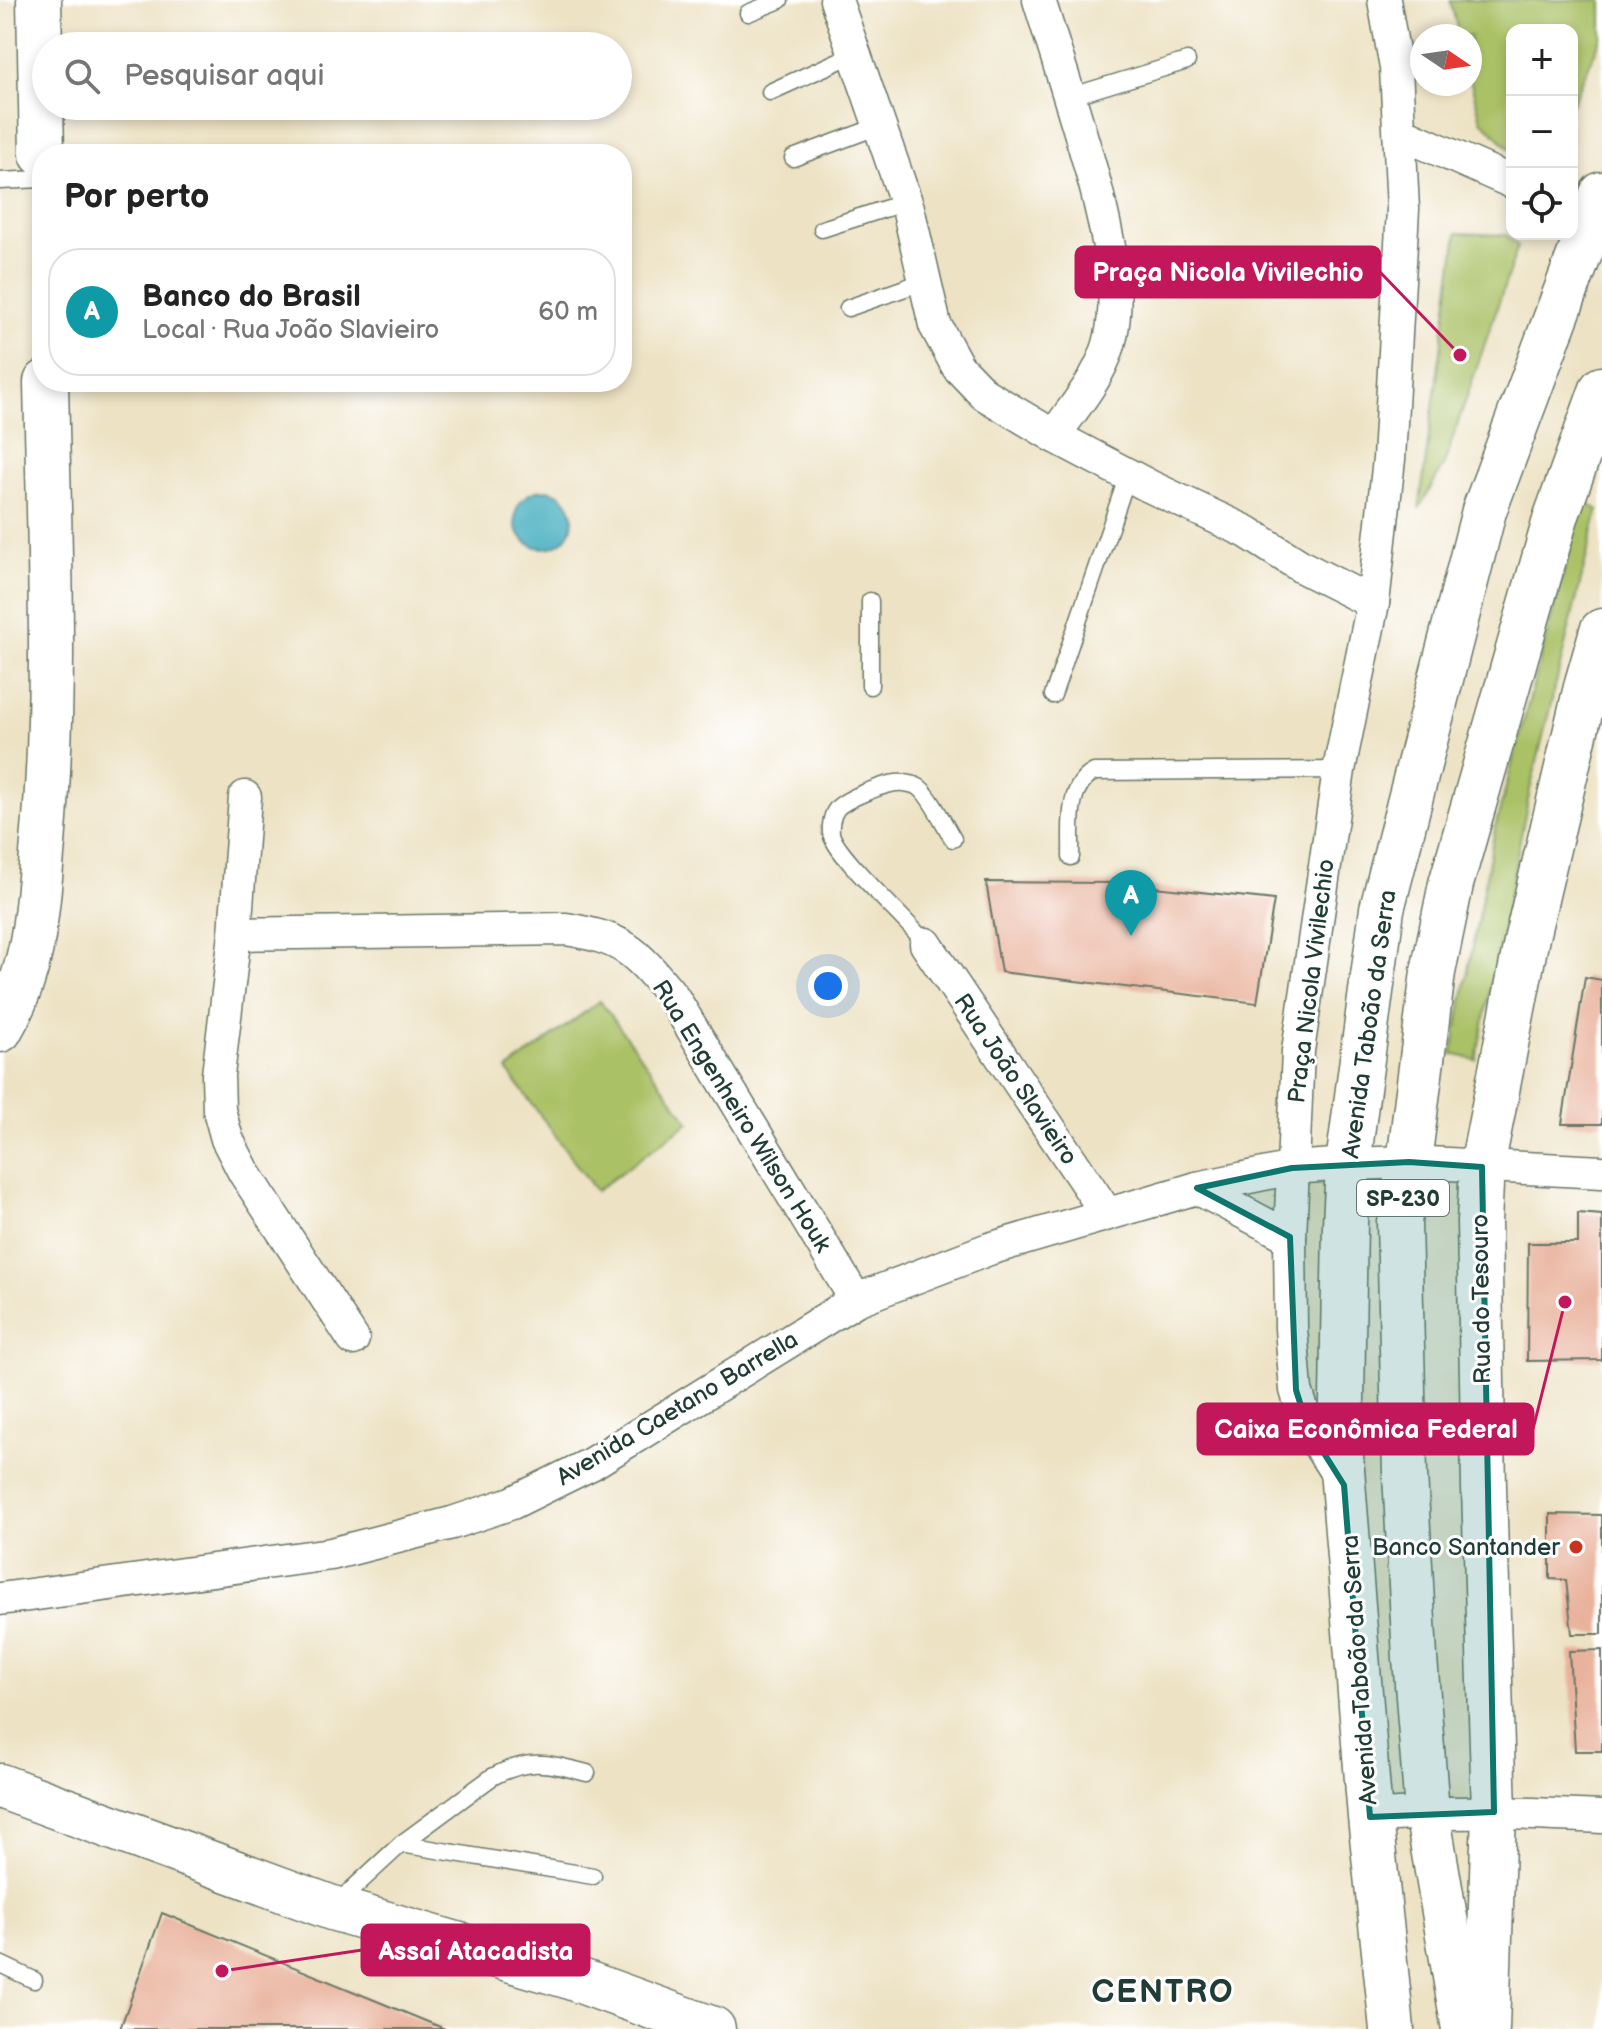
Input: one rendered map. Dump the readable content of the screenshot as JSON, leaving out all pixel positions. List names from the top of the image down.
{
  "streets": {
    "main road": ["Avenida Taboão da Serra", "SP-230", "Rua do Tesouro"],
    "street": [
      "Praça Nicola Vivilechio",
      "Rua João Slavieiro",
      "Rua Engenheiro Wilson Houk",
      "Avenida Caetano Barrella"
    ]
  },
  "crossings": [
    ["Praça Nicola Vivilechio", "Avenida Taboão da Serra"],
    ["Praça Nicola Vivilechio", "Avenida Caetano Barrella"],
    ["Avenida Taboão da Serra", "Avenida Caetano Barrella"],
    ["Rua João Slavieiro", "Avenida Caetano Barrella"],
    ["Rua Engenheiro Wilson Houk", "Avenida Caetano Barrella"],
    ["SP-230", "Avenida Caetano Barrella"],
    ["Rua do Tesouro", "Avenida Caetano Barrella"]
  ],
  "districts": ["CENTRO"],
  "places": [
    "Praça Nicola Vivilechio",
    "Caixa Econômica Federal",
    "Banco Santander",
    "Assaí Atacadista"
  ],
  "north": "right",
  "page": {
    "map_buttons": ["+", "−"],
    "search": "Pesquisar aqui",
    "heading": "Por perto",
    "list": [
      {
        "mark": "A",
        "name": "Banco do Brasil",
        "note": "Local · Rua João Slavieiro",
        "value": "60 m"
      }
    ],
    "pins": "A"
  }
}
